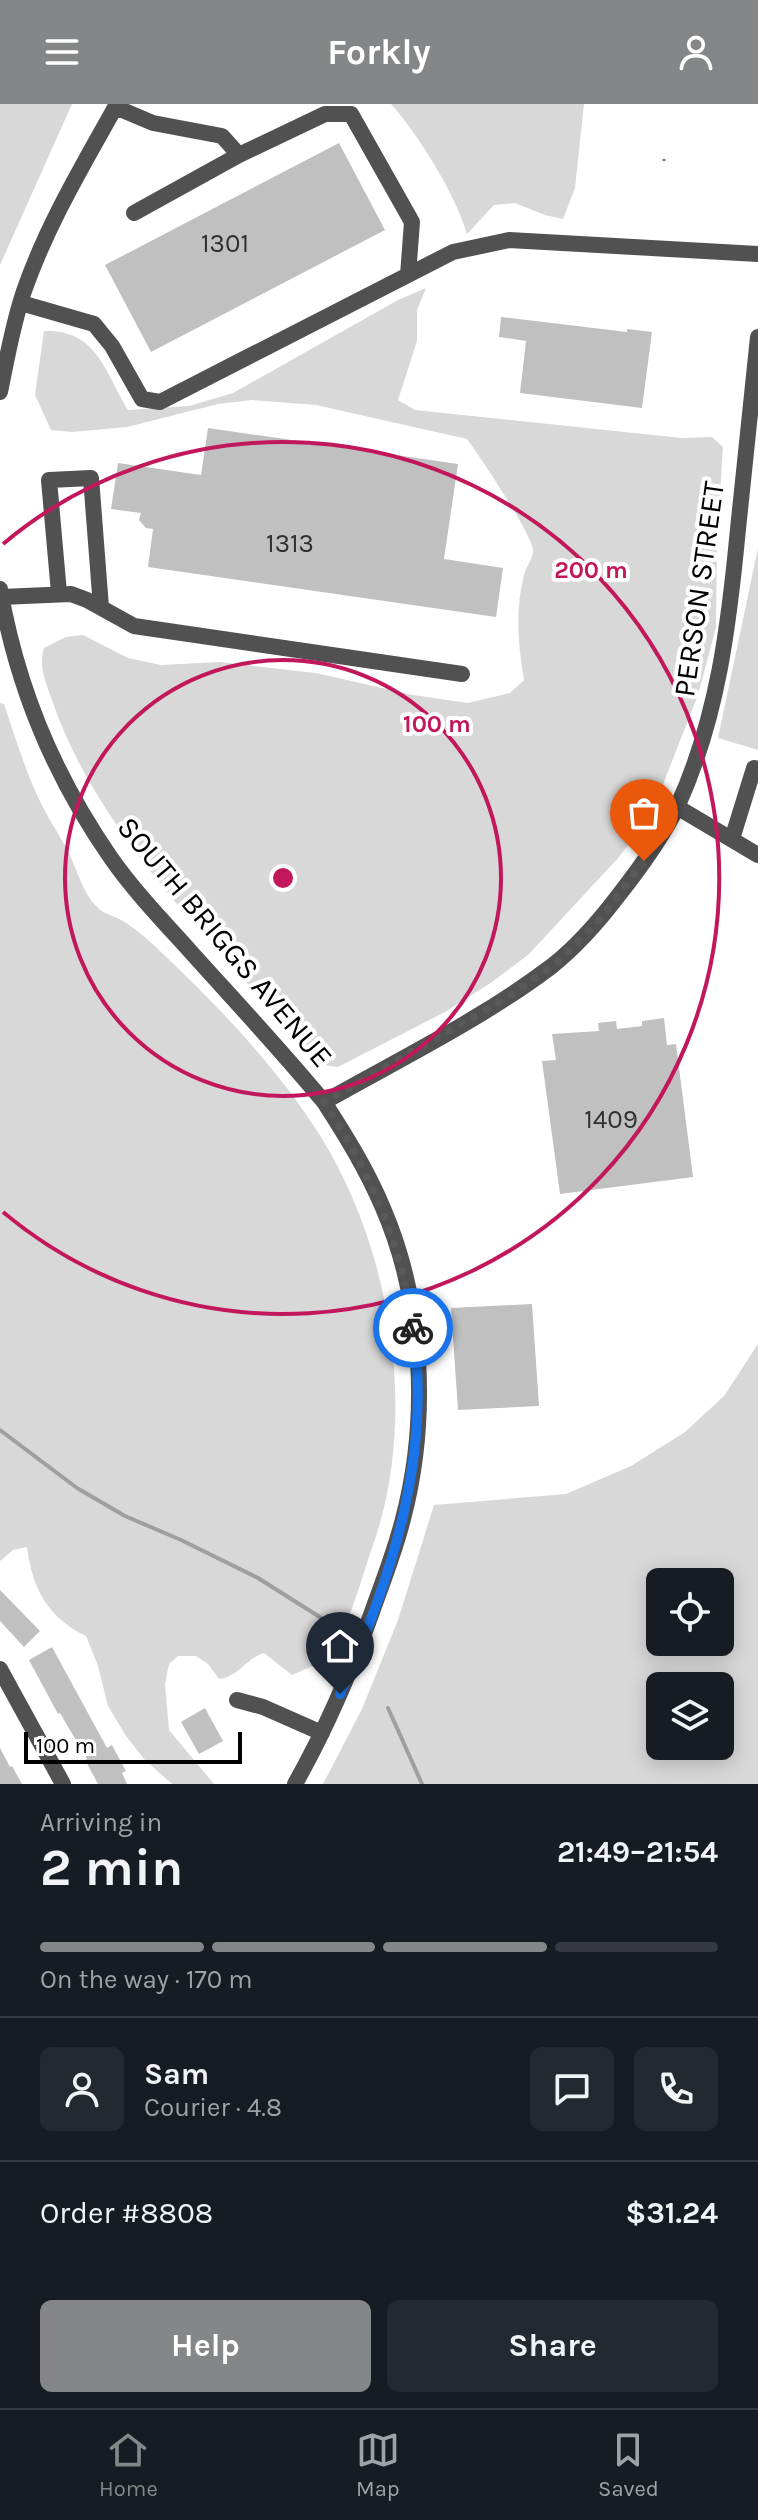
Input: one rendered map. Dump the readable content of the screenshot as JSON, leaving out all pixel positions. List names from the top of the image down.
{
  "streets": {
    "street": ["PERSON STREET", "SOUTH BRIGGS AVENUE"]
  },
  "crossings": [
    ["PERSON STREET", "SOUTH BRIGGS AVENUE"]
  ],
  "house_numbers": ["1301", "1313", "1409"],
  "scale_bar": "100 m",
  "page": {
    "header": "Forkly",
    "scale": "100 m",
    "heading": ["2 min", "Arriving in", "21:49–21:54"],
    "panel": [
      "Sam",
      "Courier · 4.8",
      "Order #8808",
      "$31.24"
    ],
    "bar": "On the way · 170 m",
    "buttons": ["Help", "Share"],
    "tabs": ["Home", "Map", "Saved"]
  },
  "rings": ["200 m", "100 m"]
}
